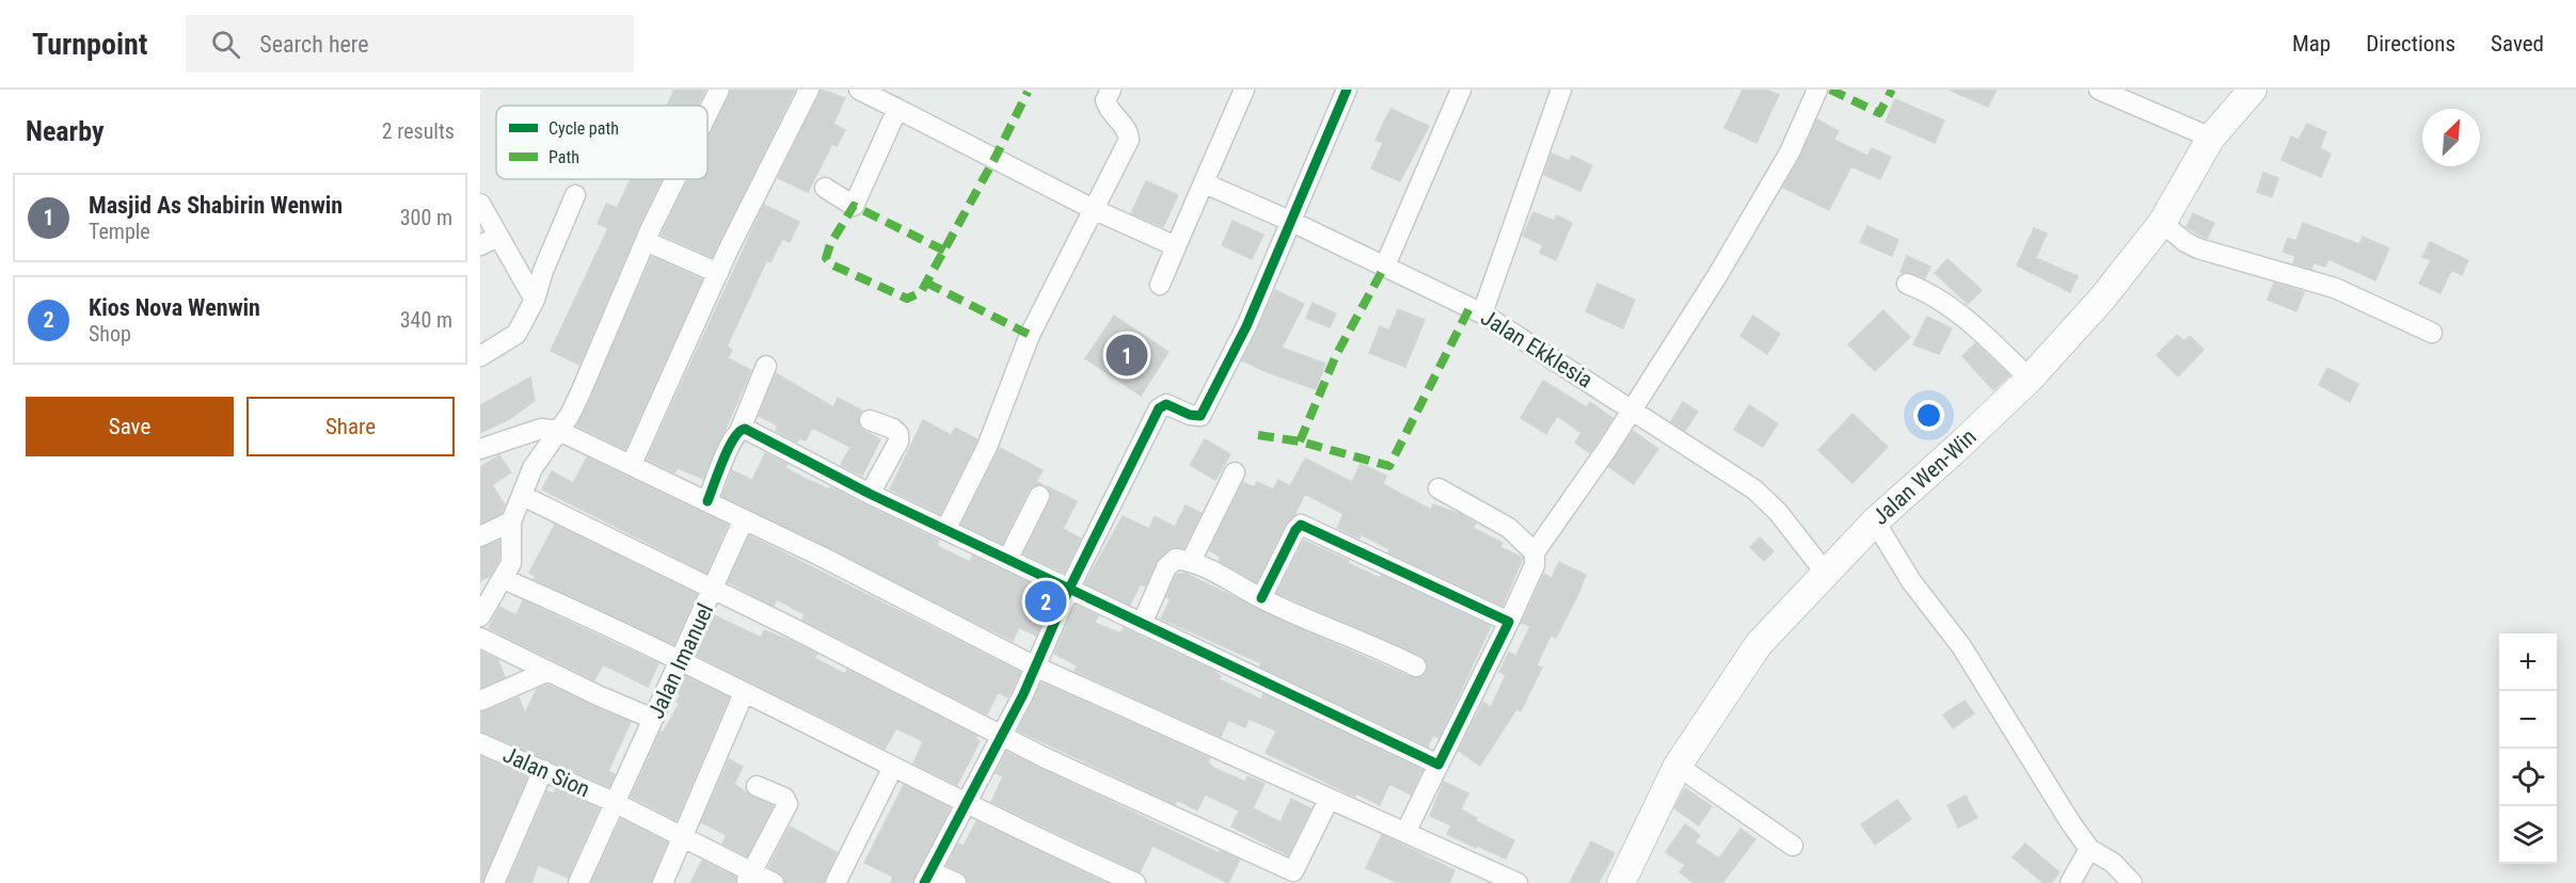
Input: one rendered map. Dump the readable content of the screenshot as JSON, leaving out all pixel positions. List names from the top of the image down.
{
  "streets": {
    "street": [
      "Jalan Ekklesia",
      "Jalan Wen-Win",
      "Jalan Imanuel",
      "Jalan Sion"
    ]
  },
  "crossings": [
    ["Jalan Ekklesia", "Jalan Wen-Win"],
    ["Jalan Imanuel", "Jalan Sion"]
  ],
  "legend": ["Cycle path", "Path"],
  "north": "top right",
  "page": {
    "header": "Turnpoint",
    "search": "Search here",
    "nav": ["Map", "Directions", "Saved"],
    "heading": ["Nearby", "2 results"],
    "list": [
      {
        "mark": "1",
        "name": "Masjid As Shabirin Wenwin",
        "note": "Temple",
        "value": "300 m"
      },
      {
        "mark": "2",
        "name": "Kios Nova Wenwin",
        "note": "Shop",
        "value": "340 m"
      }
    ],
    "pins": ["1", "2"],
    "buttons": ["Save", "Share"],
    "map_buttons": ["+", "−"]
  }
}
